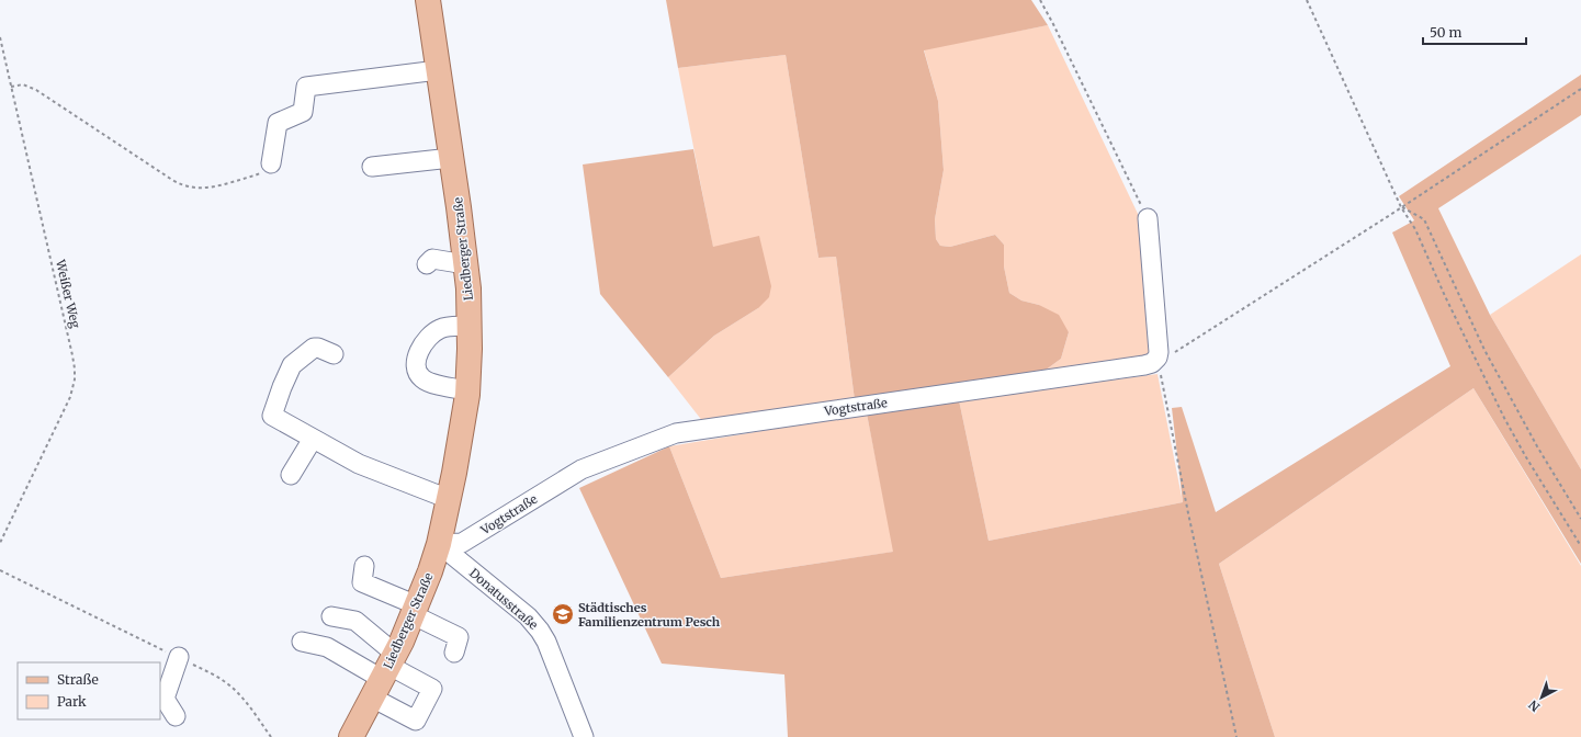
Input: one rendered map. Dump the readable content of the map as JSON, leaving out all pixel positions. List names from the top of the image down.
{
  "streets": {
    "main road": ["Liedberger Straße"],
    "street": ["Vogtstraße", "Donatusstraße"],
    "path": ["Weißer Weg"]
  },
  "crossings": [
    ["Liedberger Straße", "Vogtstraße"],
    ["Liedberger Straße", "Donatusstraße"],
    ["Vogtstraße", "Donatusstraße"]
  ],
  "places": {
    "school or university": ["Städtisches Familienzentrum Pesch"]
  },
  "legend": ["Straße", "Park"],
  "scale_bar": "50 m",
  "north": "bottom left"
}
